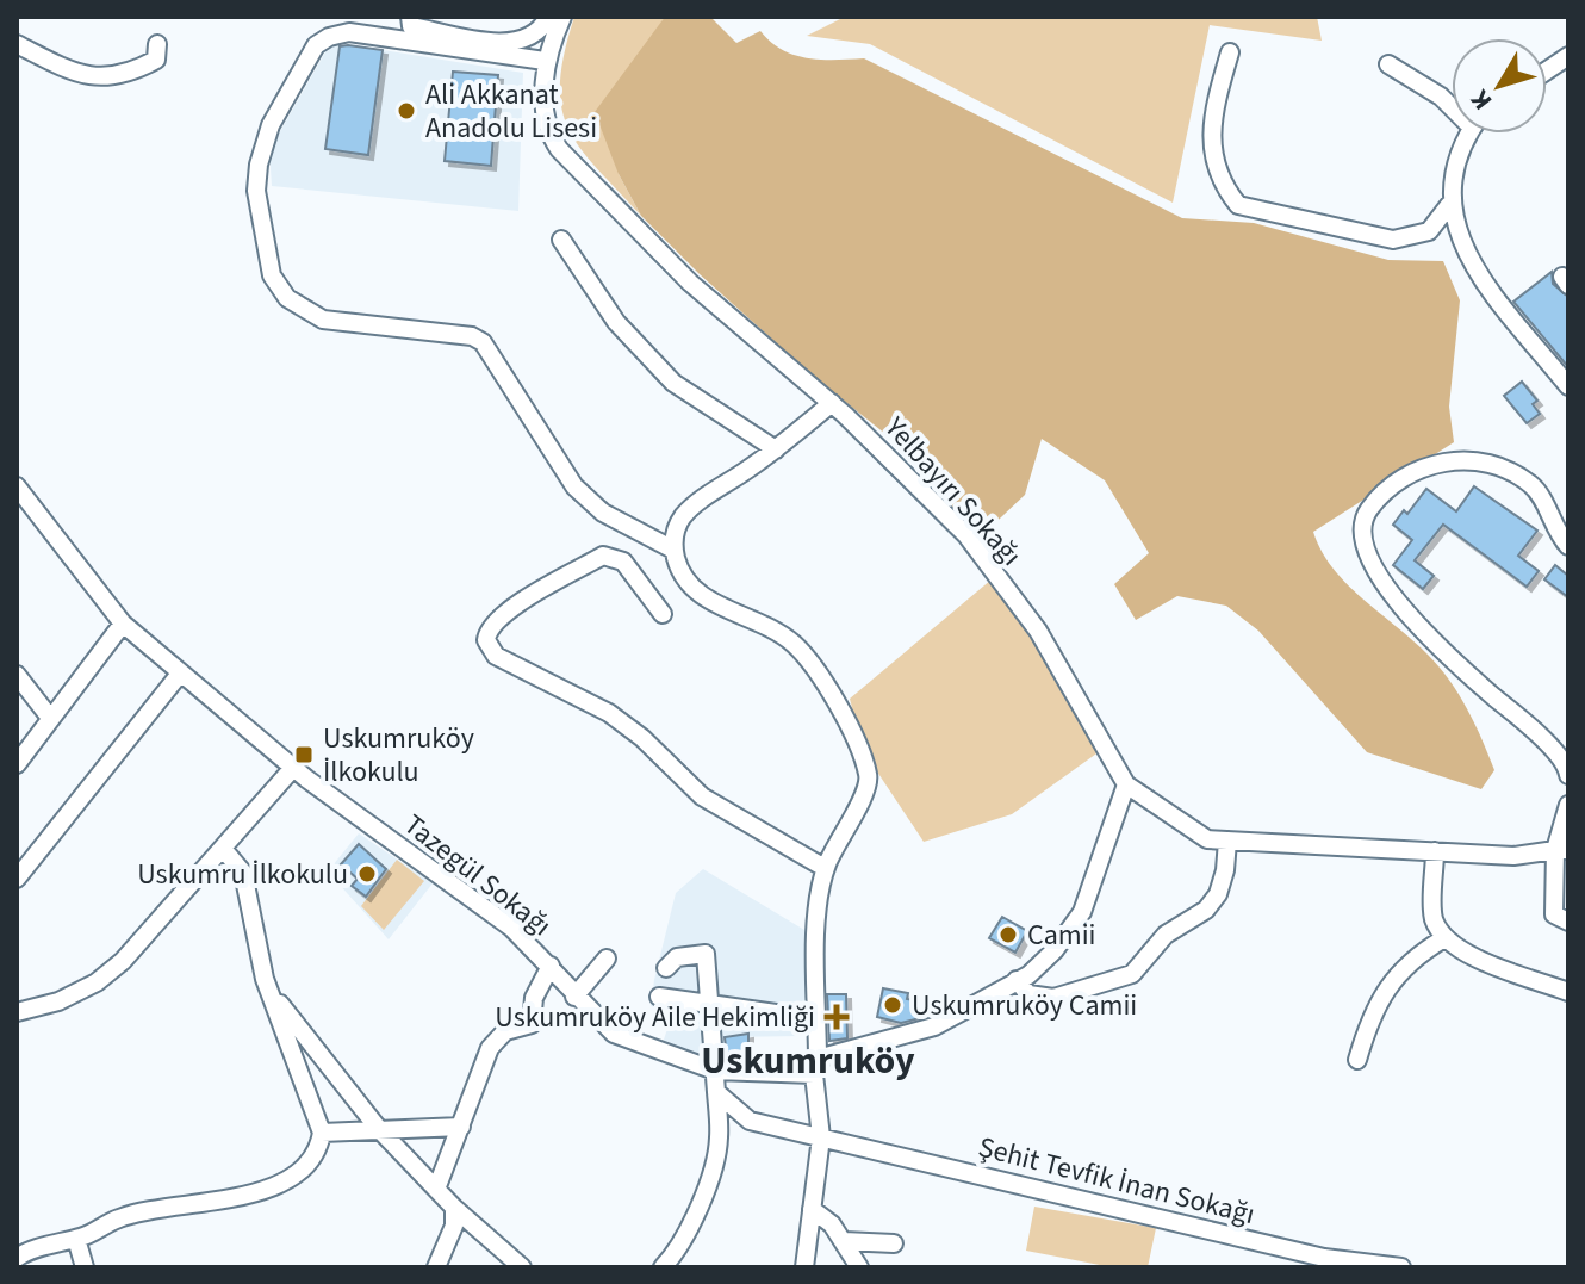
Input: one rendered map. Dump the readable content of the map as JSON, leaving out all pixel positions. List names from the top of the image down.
{
  "streets": {
    "street": ["Yelbayırı Sokağı", "Tazegül Sokağı", "Şehit Tevfik İnan Sokağı"]
  },
  "crossings": [
    ["Yelbayırı Sokağı", "Tazegül Sokağı"]
  ],
  "districts": ["Uskumruköy"],
  "places": {
    "other": [
      "Ali Akkanat Anadolu Lisesi",
      "Uskumru İlkokulu",
      "Camii",
      "Uskumruköy Camii"
    ],
    "transit": ["Uskumruköy İlkokulu"],
    "health": ["Uskumruköy Aile Hekimliği"]
  },
  "north": "bottom left"
}
